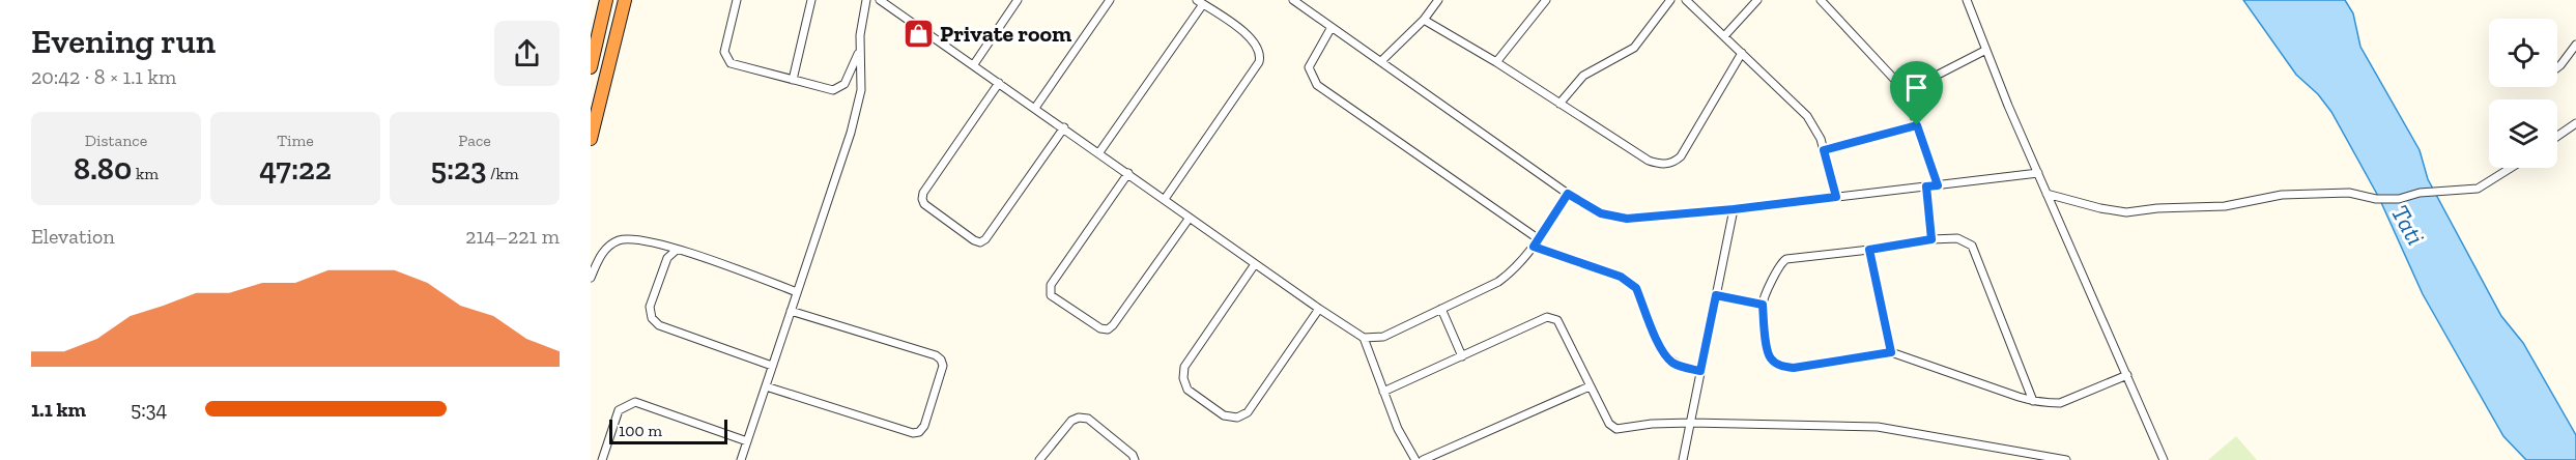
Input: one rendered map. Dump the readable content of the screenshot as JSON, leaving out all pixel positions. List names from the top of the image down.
{
  "water": ["Tati"],
  "places": {
    "shop": ["Private room"]
  },
  "scale_bar": "100 m",
  "page": {
    "heading": ["Evening run", "20:42 · 8 × 1.1 km"],
    "stats": [
      ["Distance", "8.80 km"],
      ["Time", "47:22"],
      ["Pace", "5:23 /km"]
    ],
    "chart": ["Elevation", "214–221 m"],
    "list": [
      {
        "name": "1.1 km",
        "note": "5:34"
      }
    ],
    "scale": "100 m"
  }
}
